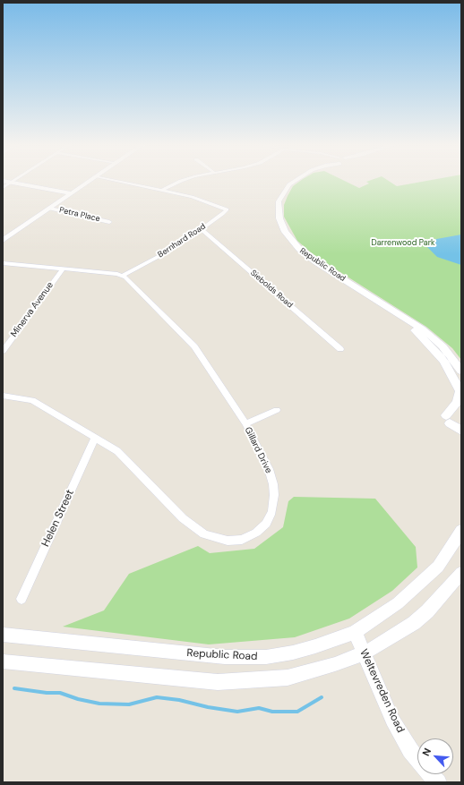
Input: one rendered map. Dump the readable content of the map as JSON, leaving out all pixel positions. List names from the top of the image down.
{
  "streets": {
    "main road": ["Republic Road", "Weltevreden Road"],
    "street": [
      "Petra Place",
      "Bernhard Road",
      "Siebolds Road",
      "Minerva Avenue",
      "Gillard Drive",
      "Helen Street"
    ]
  },
  "crossings": [
    ["Bernhard Road", "Siebolds Road"],
    ["Bernhard Road", "Gillard Drive"],
    ["Republic Road", "Weltevreden Road"],
    ["Gillard Drive", "Helen Street"]
  ],
  "parks": ["Darrenwood Park"],
  "north": "top left"
}
